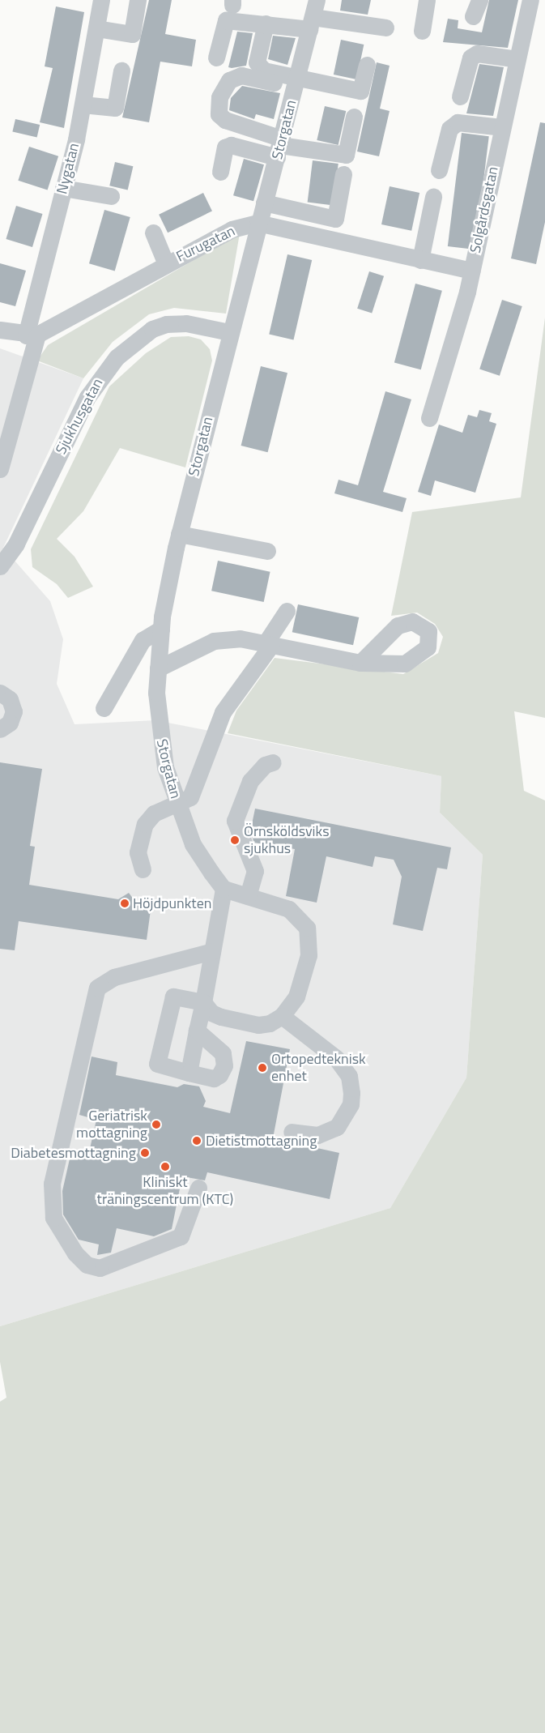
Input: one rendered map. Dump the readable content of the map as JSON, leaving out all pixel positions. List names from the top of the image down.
{
  "streets": {
    "street": [
      "Storgatan",
      "Nygatan",
      "Solgårdsgatan",
      "Furugatan",
      "Sjukhusgatan"
    ]
  },
  "crossings": [
    ["Storgatan", "Furugatan"],
    ["Storgatan", "Sjukhusgatan"],
    ["Nygatan", "Furugatan"],
    ["Solgårdsgatan", "Furugatan"]
  ],
  "places": [
    "Örnsköldsviks sjukhus",
    "Höjdpunkten",
    "Ortopedteknisk enhet",
    "Geriatrisk mottagning",
    "Dietistmottagning",
    "Diabetesmottagning",
    "Kliniskt träningscentrum (KTC)"
  ]
}
